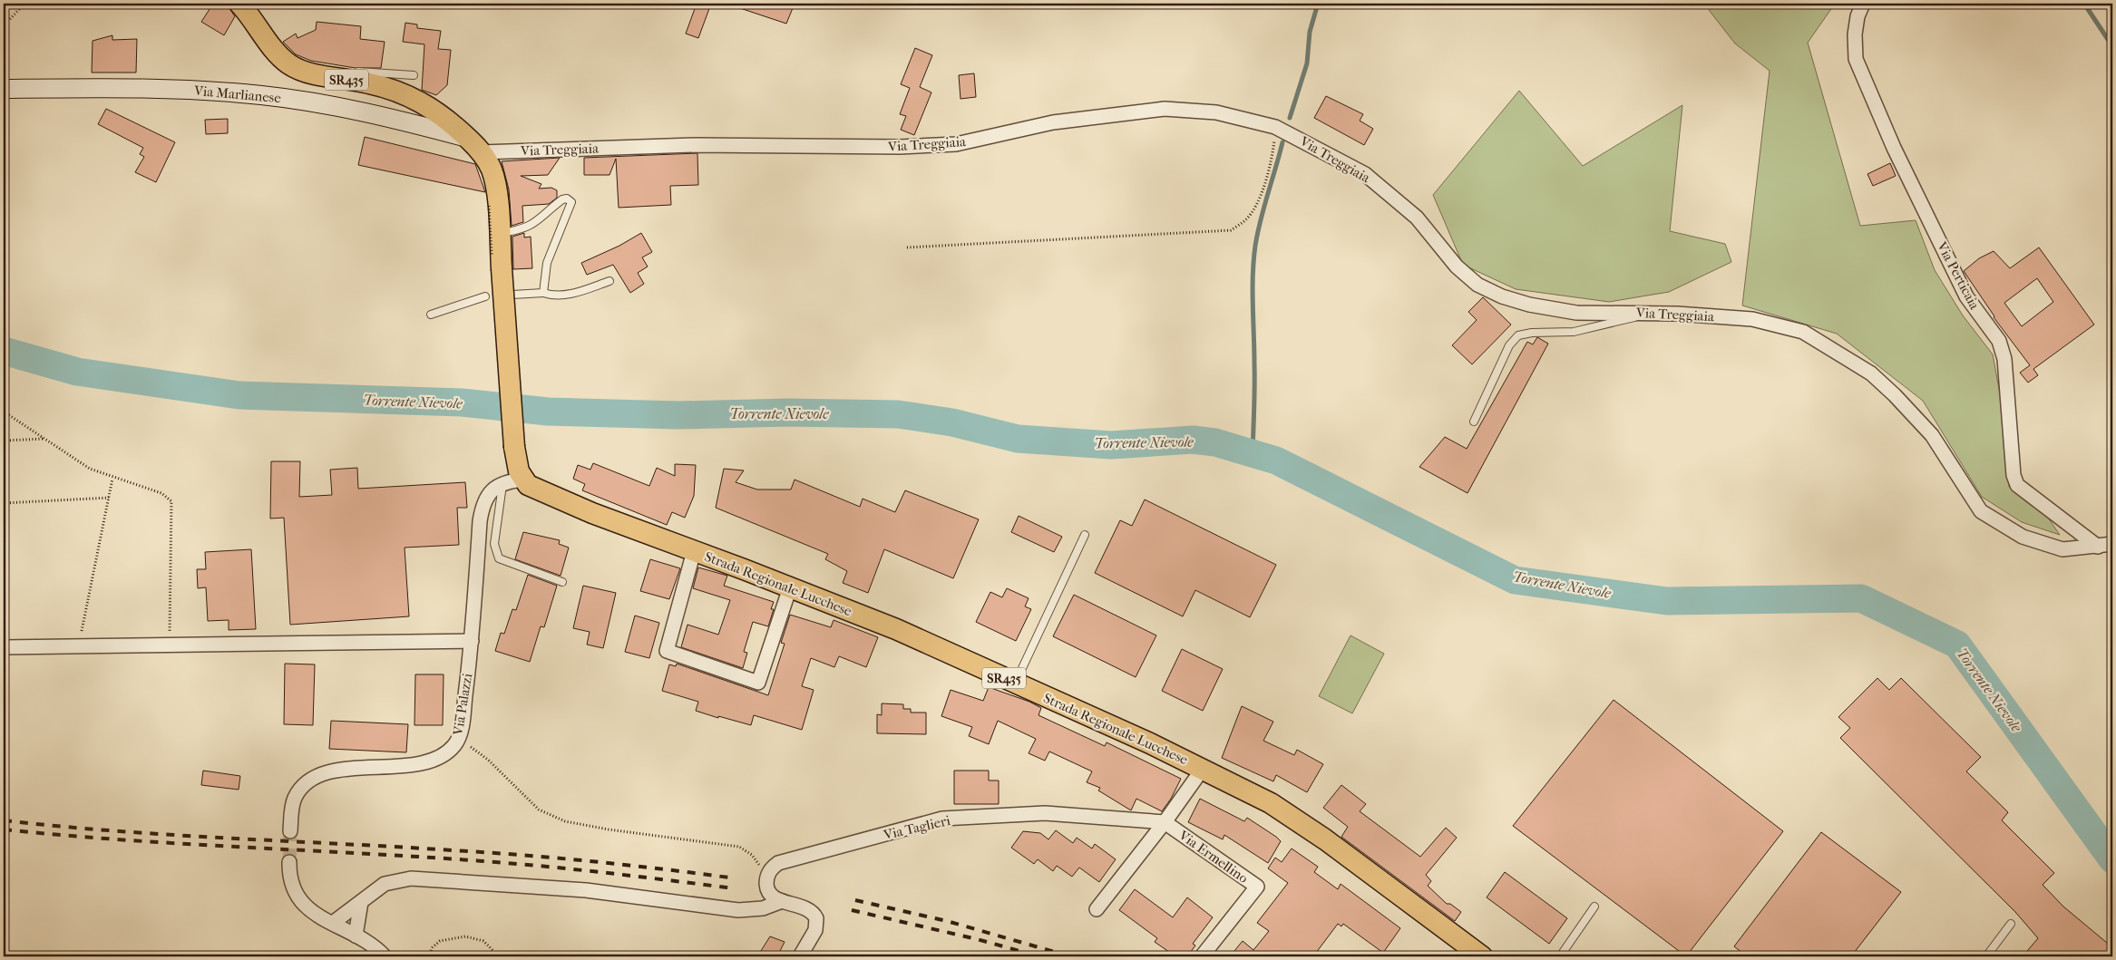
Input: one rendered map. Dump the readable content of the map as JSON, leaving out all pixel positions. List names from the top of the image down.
{
  "streets": {
    "main road": ["SR435", "Strada Regionale Lucchese"],
    "street": [
      "Via Marlianese",
      "Via Treggiaia",
      "Via Perticaia",
      "Via Palazzi",
      "Via Taglieri",
      "Via Ermellino"
    ]
  },
  "crossings": [
    ["SR435", "Via Marlianese"],
    ["SR435", "Via Treggiaia"],
    ["SR435", "Strada Regionale Lucchese"],
    ["Via Marlianese", "Via Treggiaia"],
    ["Via Treggiaia", "Via Perticaia"],
    ["Strada Regionale Lucchese", "Via Ermellino"],
    ["Via Taglieri", "Via Ermellino"]
  ],
  "water": ["Torrente Nievole"]
}
